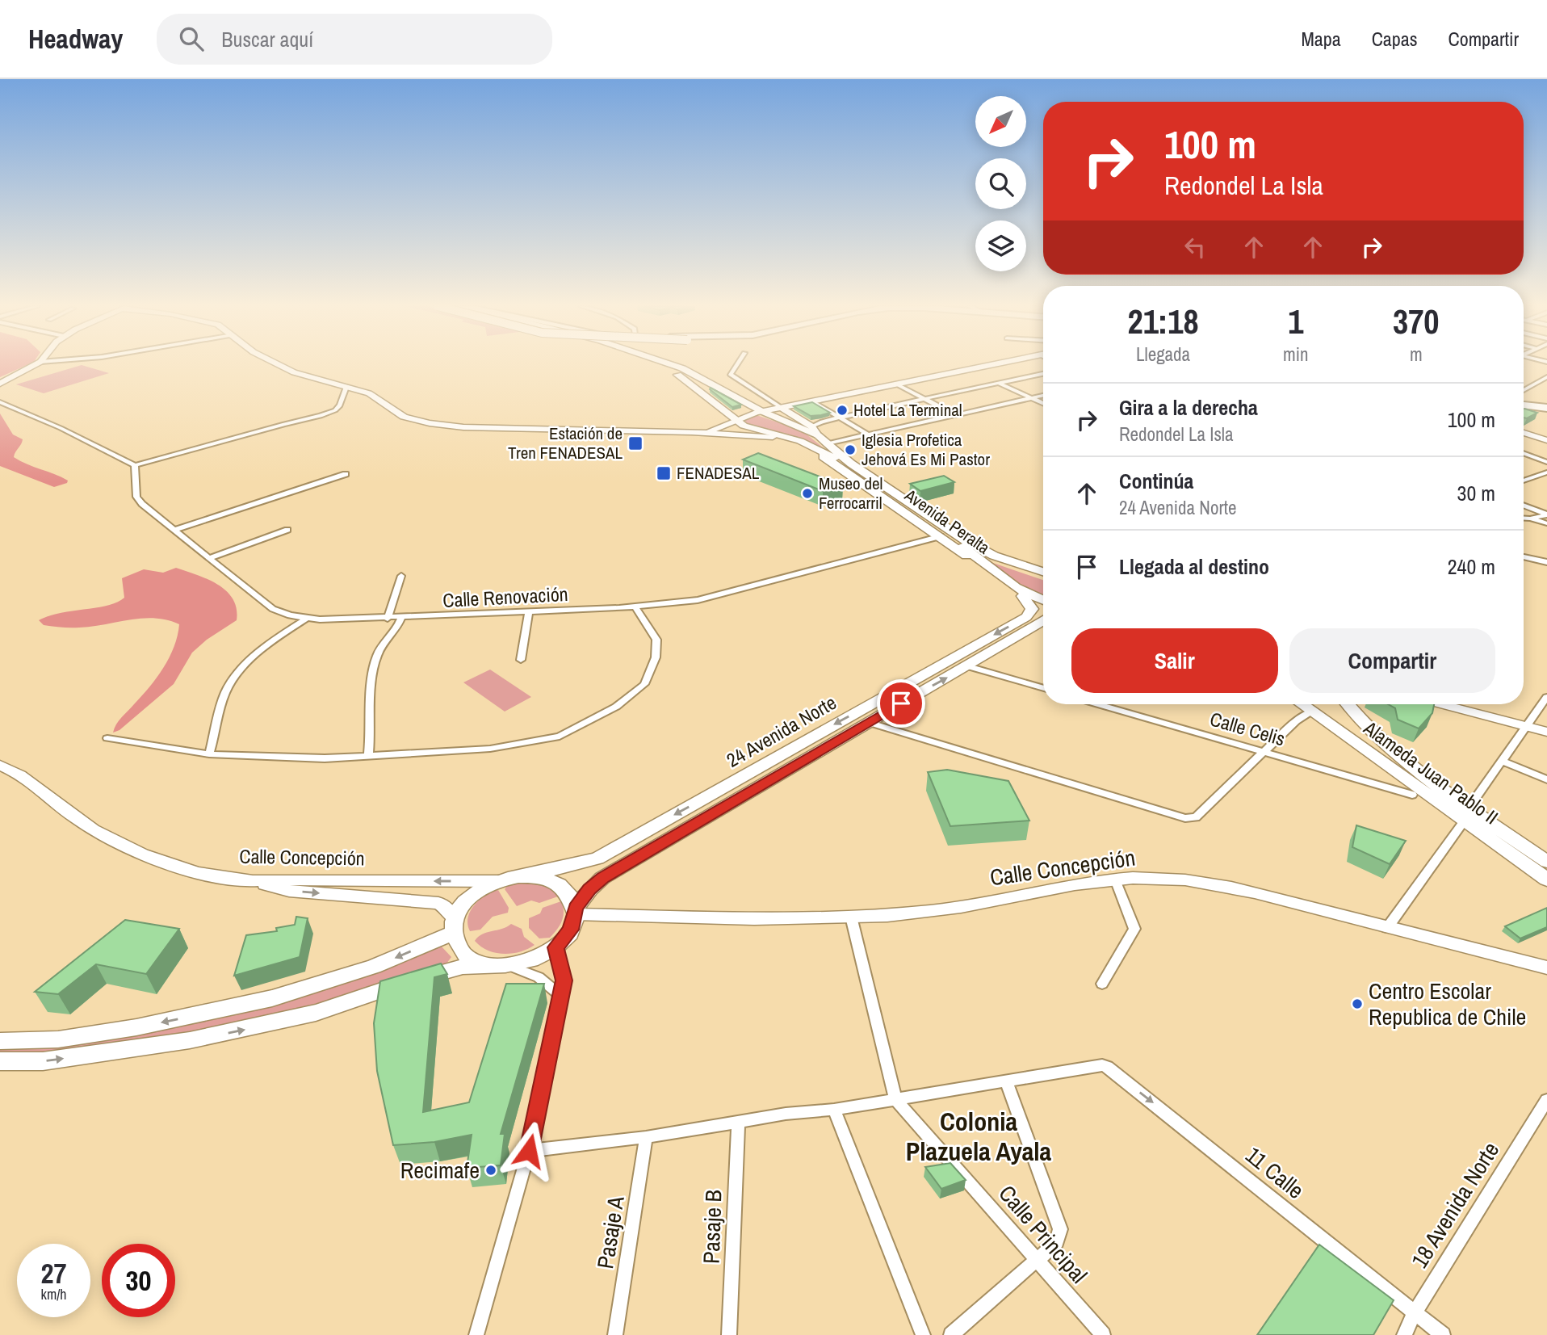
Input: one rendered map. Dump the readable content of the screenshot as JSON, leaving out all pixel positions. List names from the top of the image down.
{
  "streets": {
    "main road": ["Avenida Peralta", "24 Avenida Norte", "Alameda Juan Pablo II"],
    "street": [
      "Calle Renovación",
      "Calle Celis",
      "Calle Concepción",
      "11 Calle",
      "18 Avenida Norte",
      "Pasaje B",
      "Pasaje A",
      "Calle Principal"
    ]
  },
  "crossings": [
    ["Avenida Peralta", "Calle Renovación"],
    ["Avenida Peralta", "24 Avenida Norte"],
    ["24 Avenida Norte", "Calle Concepción"],
    ["Calle Concepción", "Calle Principal"],
    ["11 Calle", "18 Avenida Norte"]
  ],
  "one_way": ["11 Calle"],
  "districts": ["Colonia Plazuela Ayala"],
  "places": {
    "other": [
      "Hotel La Terminal",
      "Iglesia Profetica Jehová Es Mi Pastor",
      "Museo del Ferrocarril",
      "Centro Escolar Republica de Chile",
      "Recimafe"
    ],
    "transit": ["Estación de Tren FENADESAL", "FENADESAL"]
  },
  "north": "bottom left",
  "page": {
    "header": "Headway",
    "search": "Buscar aquí",
    "nav": ["Mapa", "Capas", "Compartir"],
    "turn": ["100 m", "Redondel La Isla"],
    "eta": [
      "21:18",
      "Llegada",
      "1",
      "min",
      "370",
      "m"
    ],
    "list": [
      {
        "name": "Gira a la derecha",
        "note": "Redondel La Isla",
        "value": "100 m"
      },
      {
        "name": "Continúa",
        "note": "24 Avenida Norte",
        "value": "30 m"
      },
      {
        "name": "Llegada al destino",
        "value": "240 m"
      }
    ],
    "buttons": ["Salir", "Compartir"],
    "speed": "27 km/h",
    "limit": "30"
  }
}
